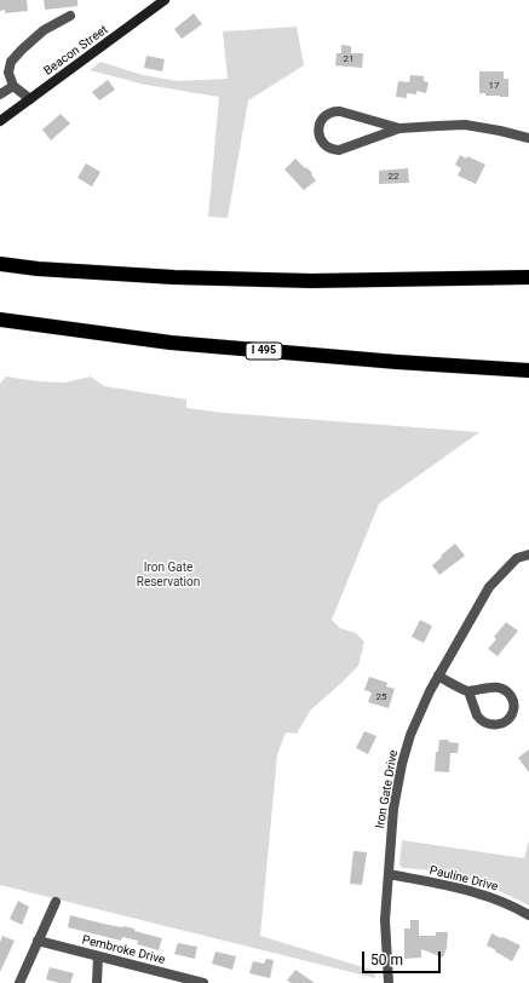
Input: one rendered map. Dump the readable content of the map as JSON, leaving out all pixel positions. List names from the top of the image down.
{
  "streets": {
    "highway": ["I 495"],
    "main road": ["Beacon Street"],
    "street": ["Iron Gate Drive", "Pauline Drive", "Pembroke Drive"]
  },
  "crossings": [
    ["Iron Gate Drive", "Pauline Drive"]
  ],
  "parks": ["Iron Gate Reservation"],
  "house_numbers": [
    "21",
    "17",
    "22",
    "25"
  ],
  "scale_bar": "50 m"
}
